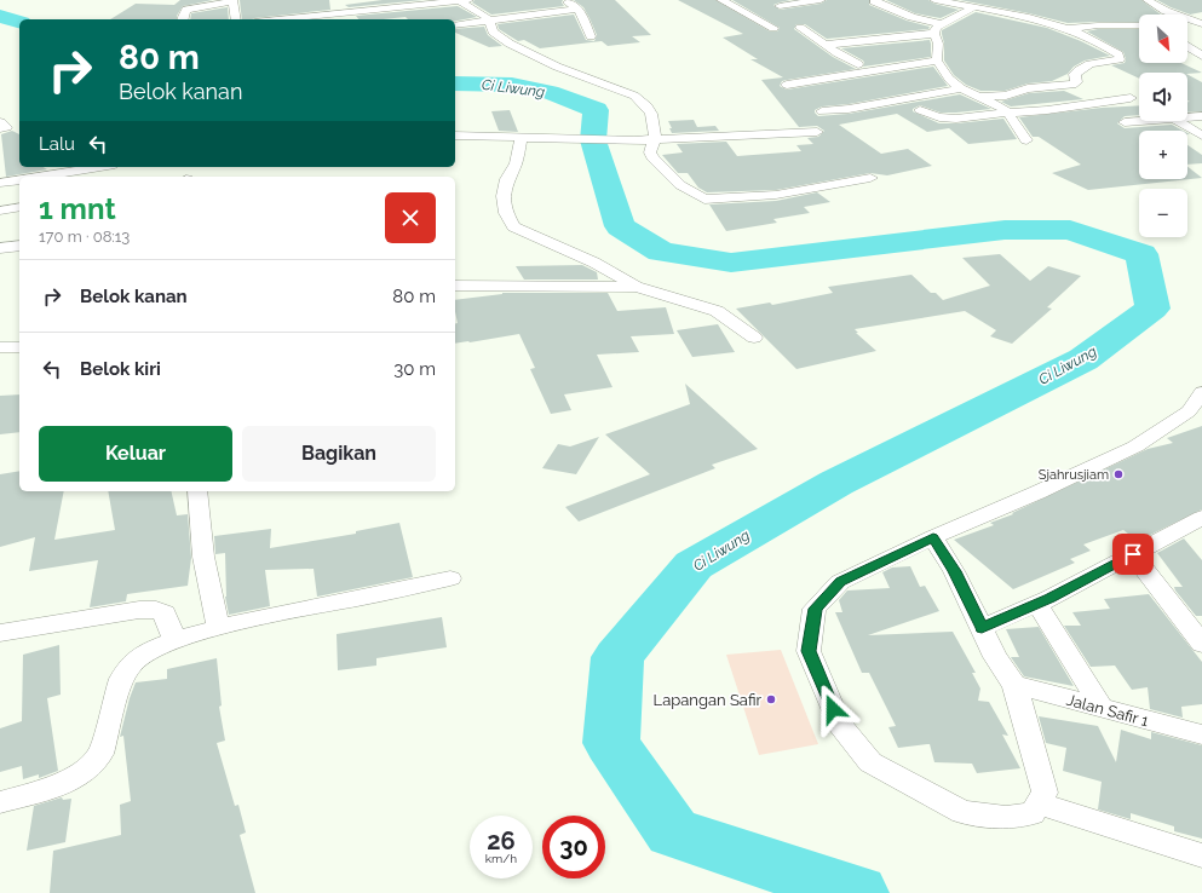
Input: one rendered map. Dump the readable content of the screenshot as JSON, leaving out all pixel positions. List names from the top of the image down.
{
  "streets": {
    "street": ["Jalan Safir 1"]
  },
  "water": ["Ci Liwung"],
  "places": ["Sjahrusjiam", "Lapangan Safir"],
  "north": "bottom right",
  "page": {
    "map_buttons": ["+", "−"],
    "turn": ["80 m", "Belok kanan"],
    "then": "Lalu",
    "heading": ["1 mnt", "170 m · 08:13"],
    "list": [
      {
        "name": "Belok kanan",
        "value": "80 m"
      },
      {
        "name": "Belok kiri",
        "value": "30 m"
      }
    ],
    "buttons": ["Keluar", "Bagikan"],
    "speed": "26 km/h",
    "limit": "30"
  }
}
